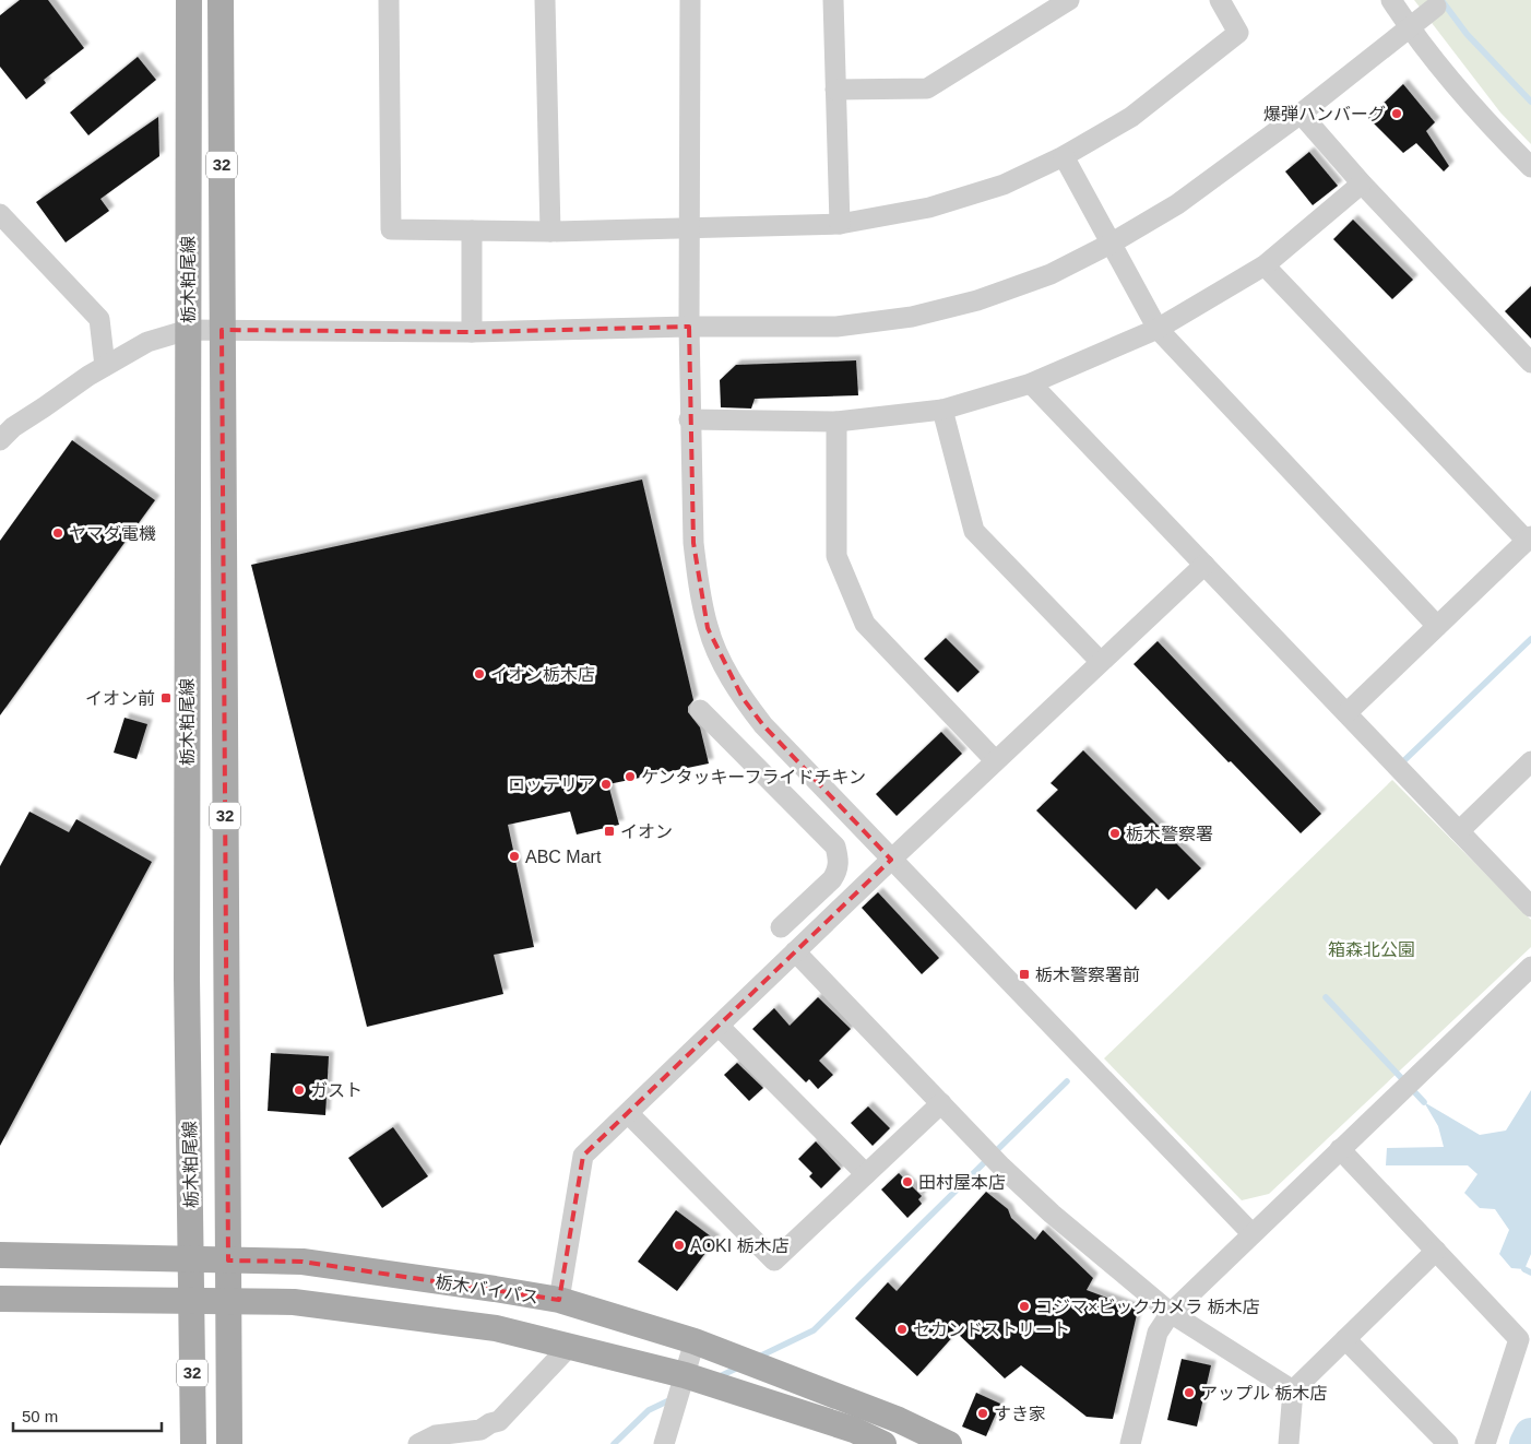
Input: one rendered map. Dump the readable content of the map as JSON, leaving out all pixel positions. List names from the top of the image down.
{
  "streets": {
    "main road": ["32", "栃木粕尾線", "栃木バイパス"]
  },
  "crossings": [
    ["栃木粕尾線", "栃木バイパス"]
  ],
  "parks": ["箱森北公園"],
  "places": {
    "other": [
      "爆弾ハンバーグ",
      "ヤマダ電機",
      "イオン栃木店",
      "ケンタッキーフライドチキン",
      "ロッテリア",
      "栃木警察署",
      "ABC Mart",
      "ガスト",
      "田村屋本店",
      "AOKI 栃木店",
      "コジマ×ビックカメラ 栃木店",
      "セカンドストリート",
      "アップル 栃木店",
      "すき家"
    ],
    "transit": ["イオン前", "イオン", "栃木警察署前"]
  },
  "scale_bar": "50 m"
}
